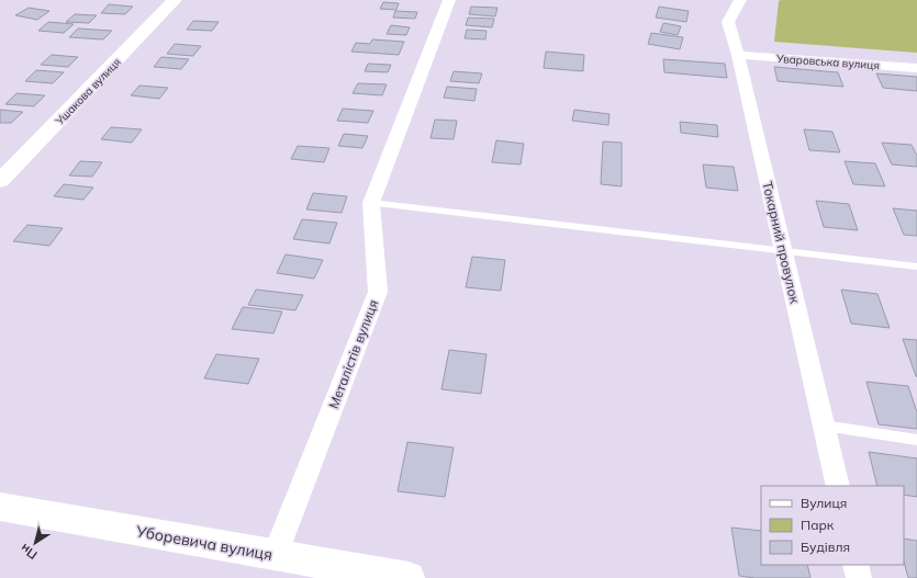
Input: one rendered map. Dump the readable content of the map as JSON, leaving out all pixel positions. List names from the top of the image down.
{
  "streets": {
    "street": [
      "Уваровська вулиця",
      "Ушакова вулиця",
      "Токарний провулок",
      "Металістів вулиця",
      "Уборевича вулиця"
    ]
  },
  "crossings": [
    ["Уваровська вулиця", "Токарний провулок"],
    ["Металістів вулиця", "Уборевича вулиця"]
  ],
  "legend": ["Вулиця", "Парк", "Будівля"],
  "north": "bottom left"
}
